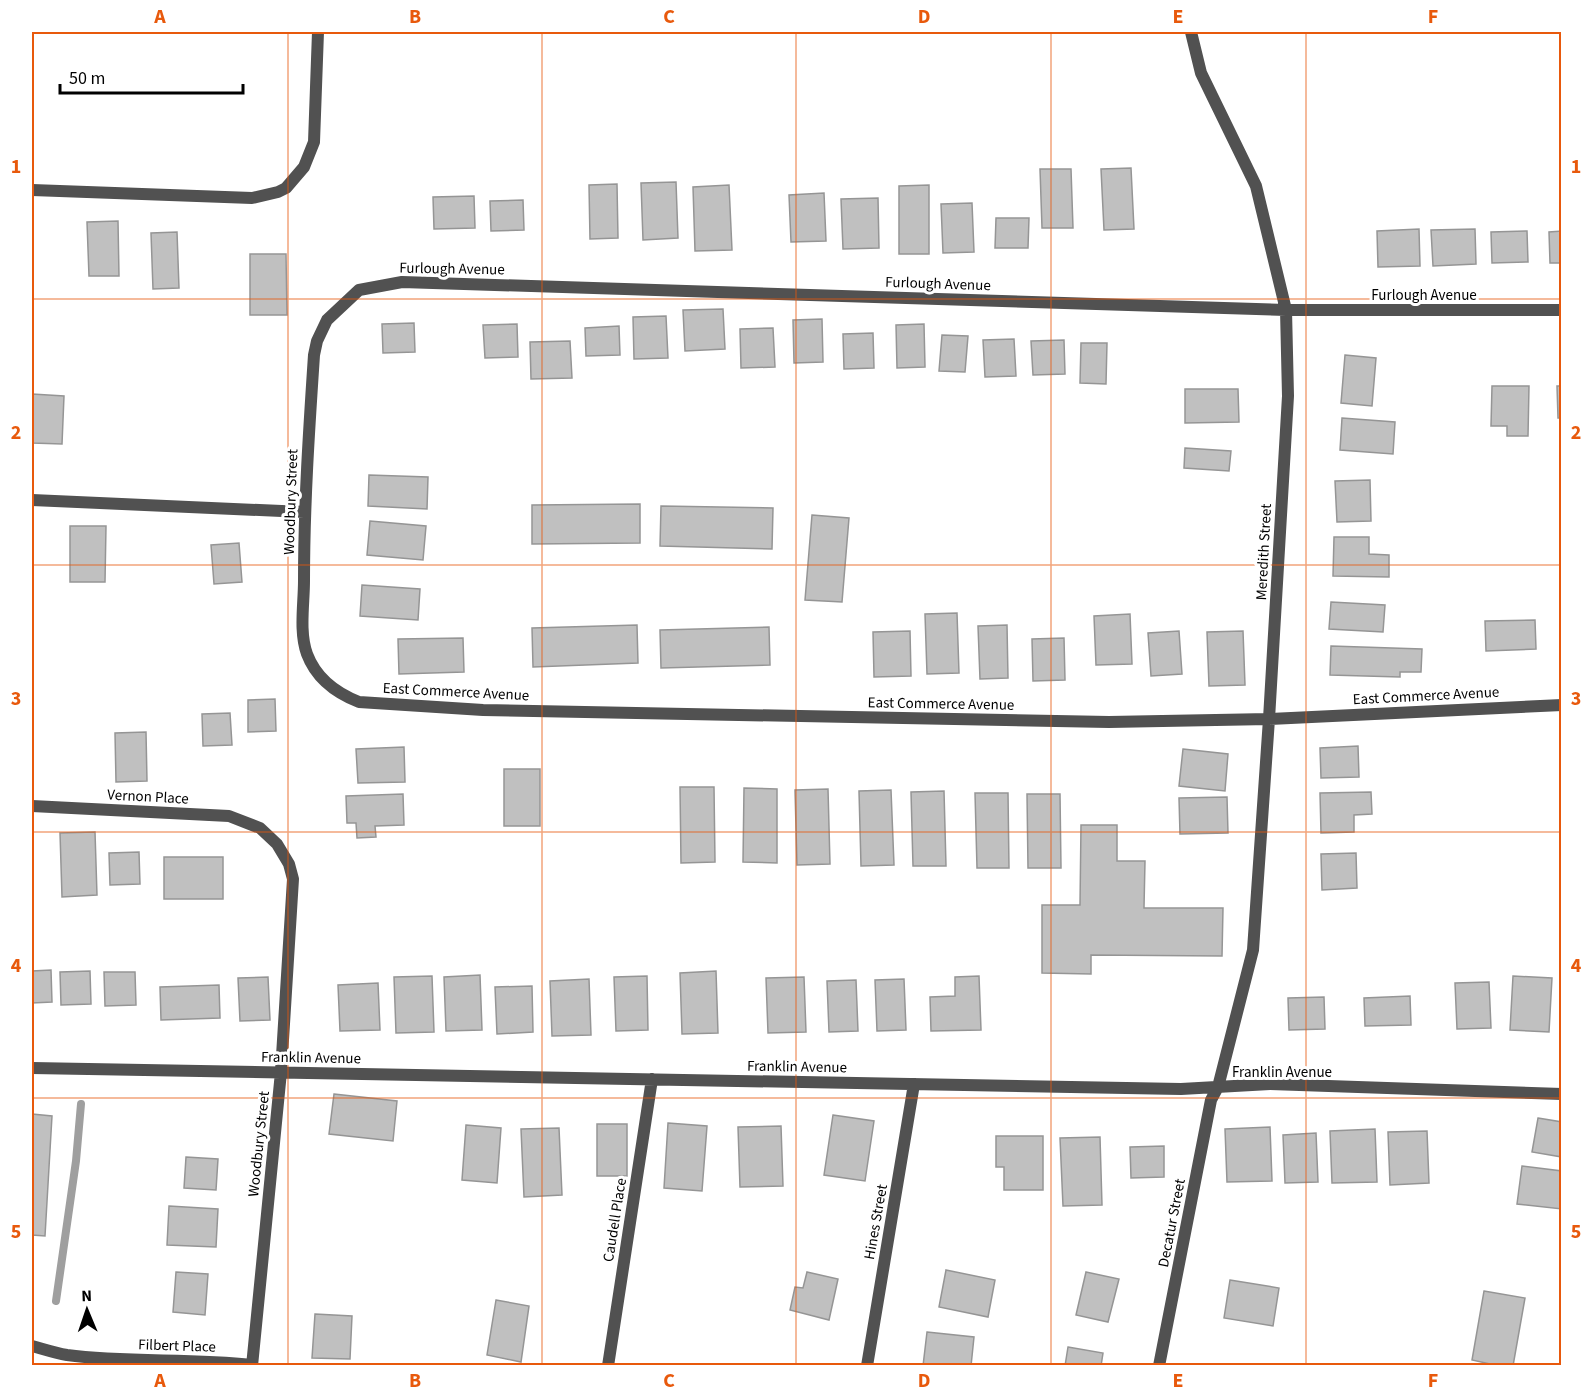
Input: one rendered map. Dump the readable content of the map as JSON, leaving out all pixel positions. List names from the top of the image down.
{
  "streets": {
    "street": [
      "Furlough Avenue",
      "Woodbury Street",
      "Meredith Street",
      "East Commerce Avenue",
      "Vernon Place",
      "Franklin Avenue",
      "Caudell Place",
      "Hines Street",
      "Decatur Street",
      "Filbert Place"
    ]
  },
  "crossings": [
    ["Furlough Avenue", "Woodbury Street"],
    ["Furlough Avenue", "Meredith Street"],
    ["Woodbury Street", "East Commerce Avenue"],
    ["Woodbury Street", "Vernon Place"],
    ["Woodbury Street", "Franklin Avenue"],
    ["Woodbury Street", "Filbert Place"],
    ["Meredith Street", "East Commerce Avenue"],
    ["Meredith Street", "Franklin Avenue"],
    ["Meredith Street", "Decatur Street"],
    ["Franklin Avenue", "Caudell Place"],
    ["Franklin Avenue", "Hines Street"],
    ["Franklin Avenue", "Decatur Street"]
  ],
  "scale_bar": "50 m",
  "north": "top",
  "grid": {
    "columns": [
      "A",
      "B",
      "C",
      "D",
      "E",
      "F"
    ],
    "rows": [
      "1",
      "2",
      "3",
      "4",
      "5"
    ]
  }
}
